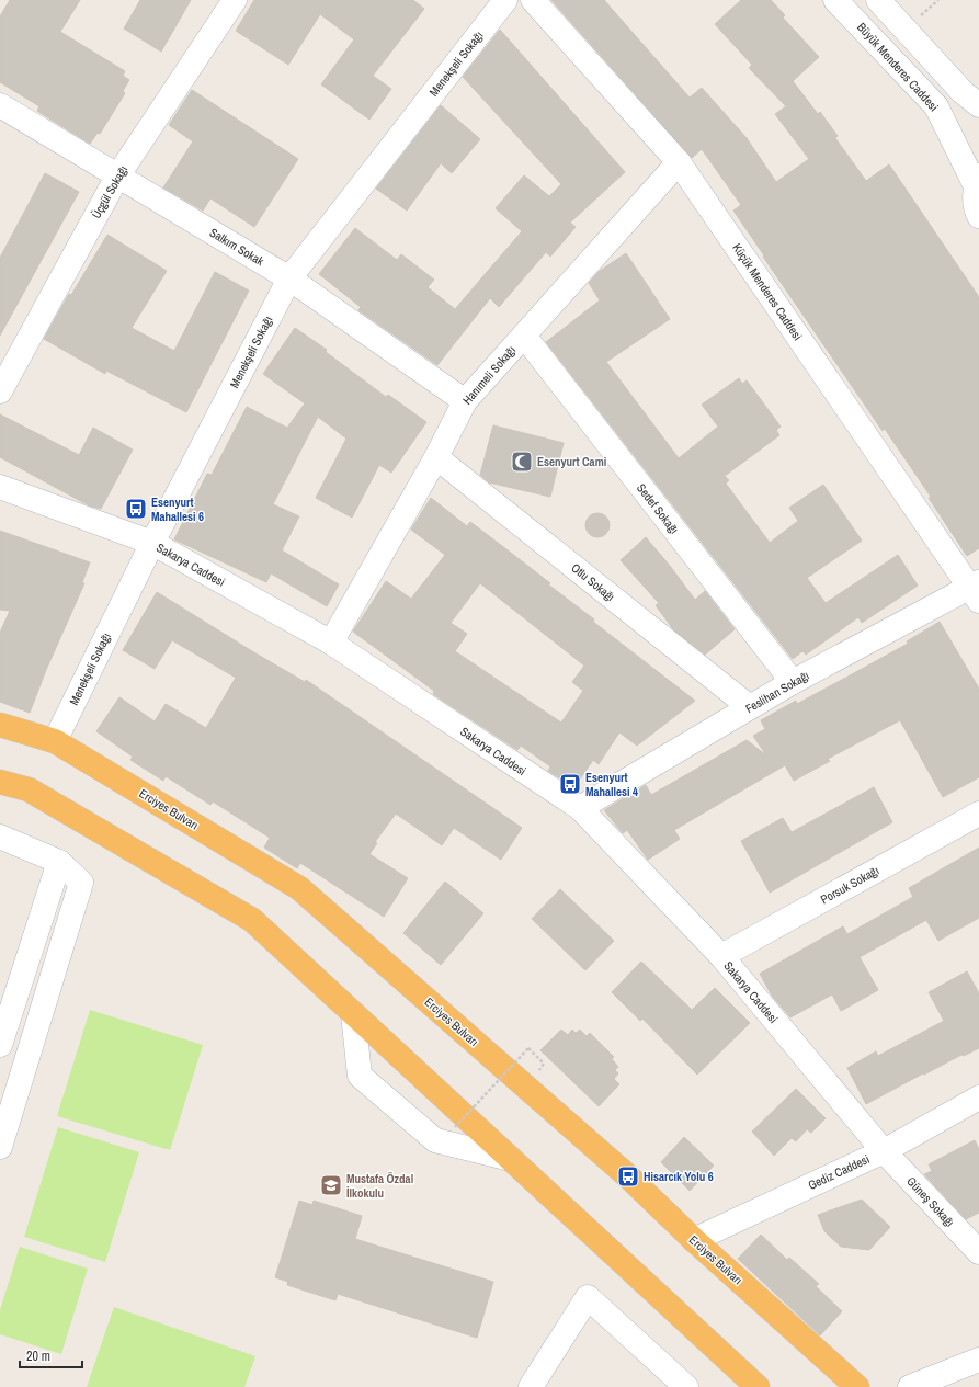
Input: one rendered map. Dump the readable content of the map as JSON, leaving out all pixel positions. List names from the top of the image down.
{
  "streets": {
    "highway": ["Erciyes Bulvarı"],
    "street": [
      "Menekşeli Sokağı",
      "Büyük Menderes Caddesi",
      "Üçgül Sokağı",
      "Salkım Sokak",
      "Küçük Menderes Caddesi",
      "Hanımeli Sokağı",
      "Sedef Sokağı",
      "Sakarya Caddesi",
      "Otlu Sokağı",
      "Feslihan Sokağı",
      "Porsuk Sokağı",
      "Gediz Caddesi",
      "Güneş Sokağı"
    ]
  },
  "crossings": [
    ["Menekşeli Sokağı", "Salkım Sokak"],
    ["Menekşeli Sokağı", "Sakarya Caddesi"],
    ["Menekşeli Sokağı", "Erciyes Bulvarı"],
    ["Üçgül Sokağı", "Salkım Sokak"],
    ["Salkım Sokak", "Hanımeli Sokağı"],
    ["Küçük Menderes Caddesi", "Hanımeli Sokağı"],
    ["Küçük Menderes Caddesi", "Feslihan Sokağı"],
    ["Hanımeli Sokağı", "Sedef Sokağı"],
    ["Hanımeli Sokağı", "Sakarya Caddesi"],
    ["Hanımeli Sokağı", "Otlu Sokağı"],
    ["Sedef Sokağı", "Feslihan Sokağı"],
    ["Sakarya Caddesi", "Feslihan Sokağı"],
    ["Sakarya Caddesi", "Porsuk Sokağı"],
    ["Sakarya Caddesi", "Gediz Caddesi"],
    ["Sakarya Caddesi", "Güneş Sokağı"],
    ["Otlu Sokağı", "Feslihan Sokağı"],
    ["Erciyes Bulvarı", "Gediz Caddesi"],
    ["Gediz Caddesi", "Güneş Sokağı"]
  ],
  "places": {
    "mosque": ["Esenyurt Cami"],
    "bus stop": ["Esenyurt Mahallesi 6", "Esenyurt Mahallesi 4", "Hisarcık Yolu 6"],
    "school or university": ["Mustafa Özdal İlkokulu"]
  },
  "scale_bar": "20 m"
}
